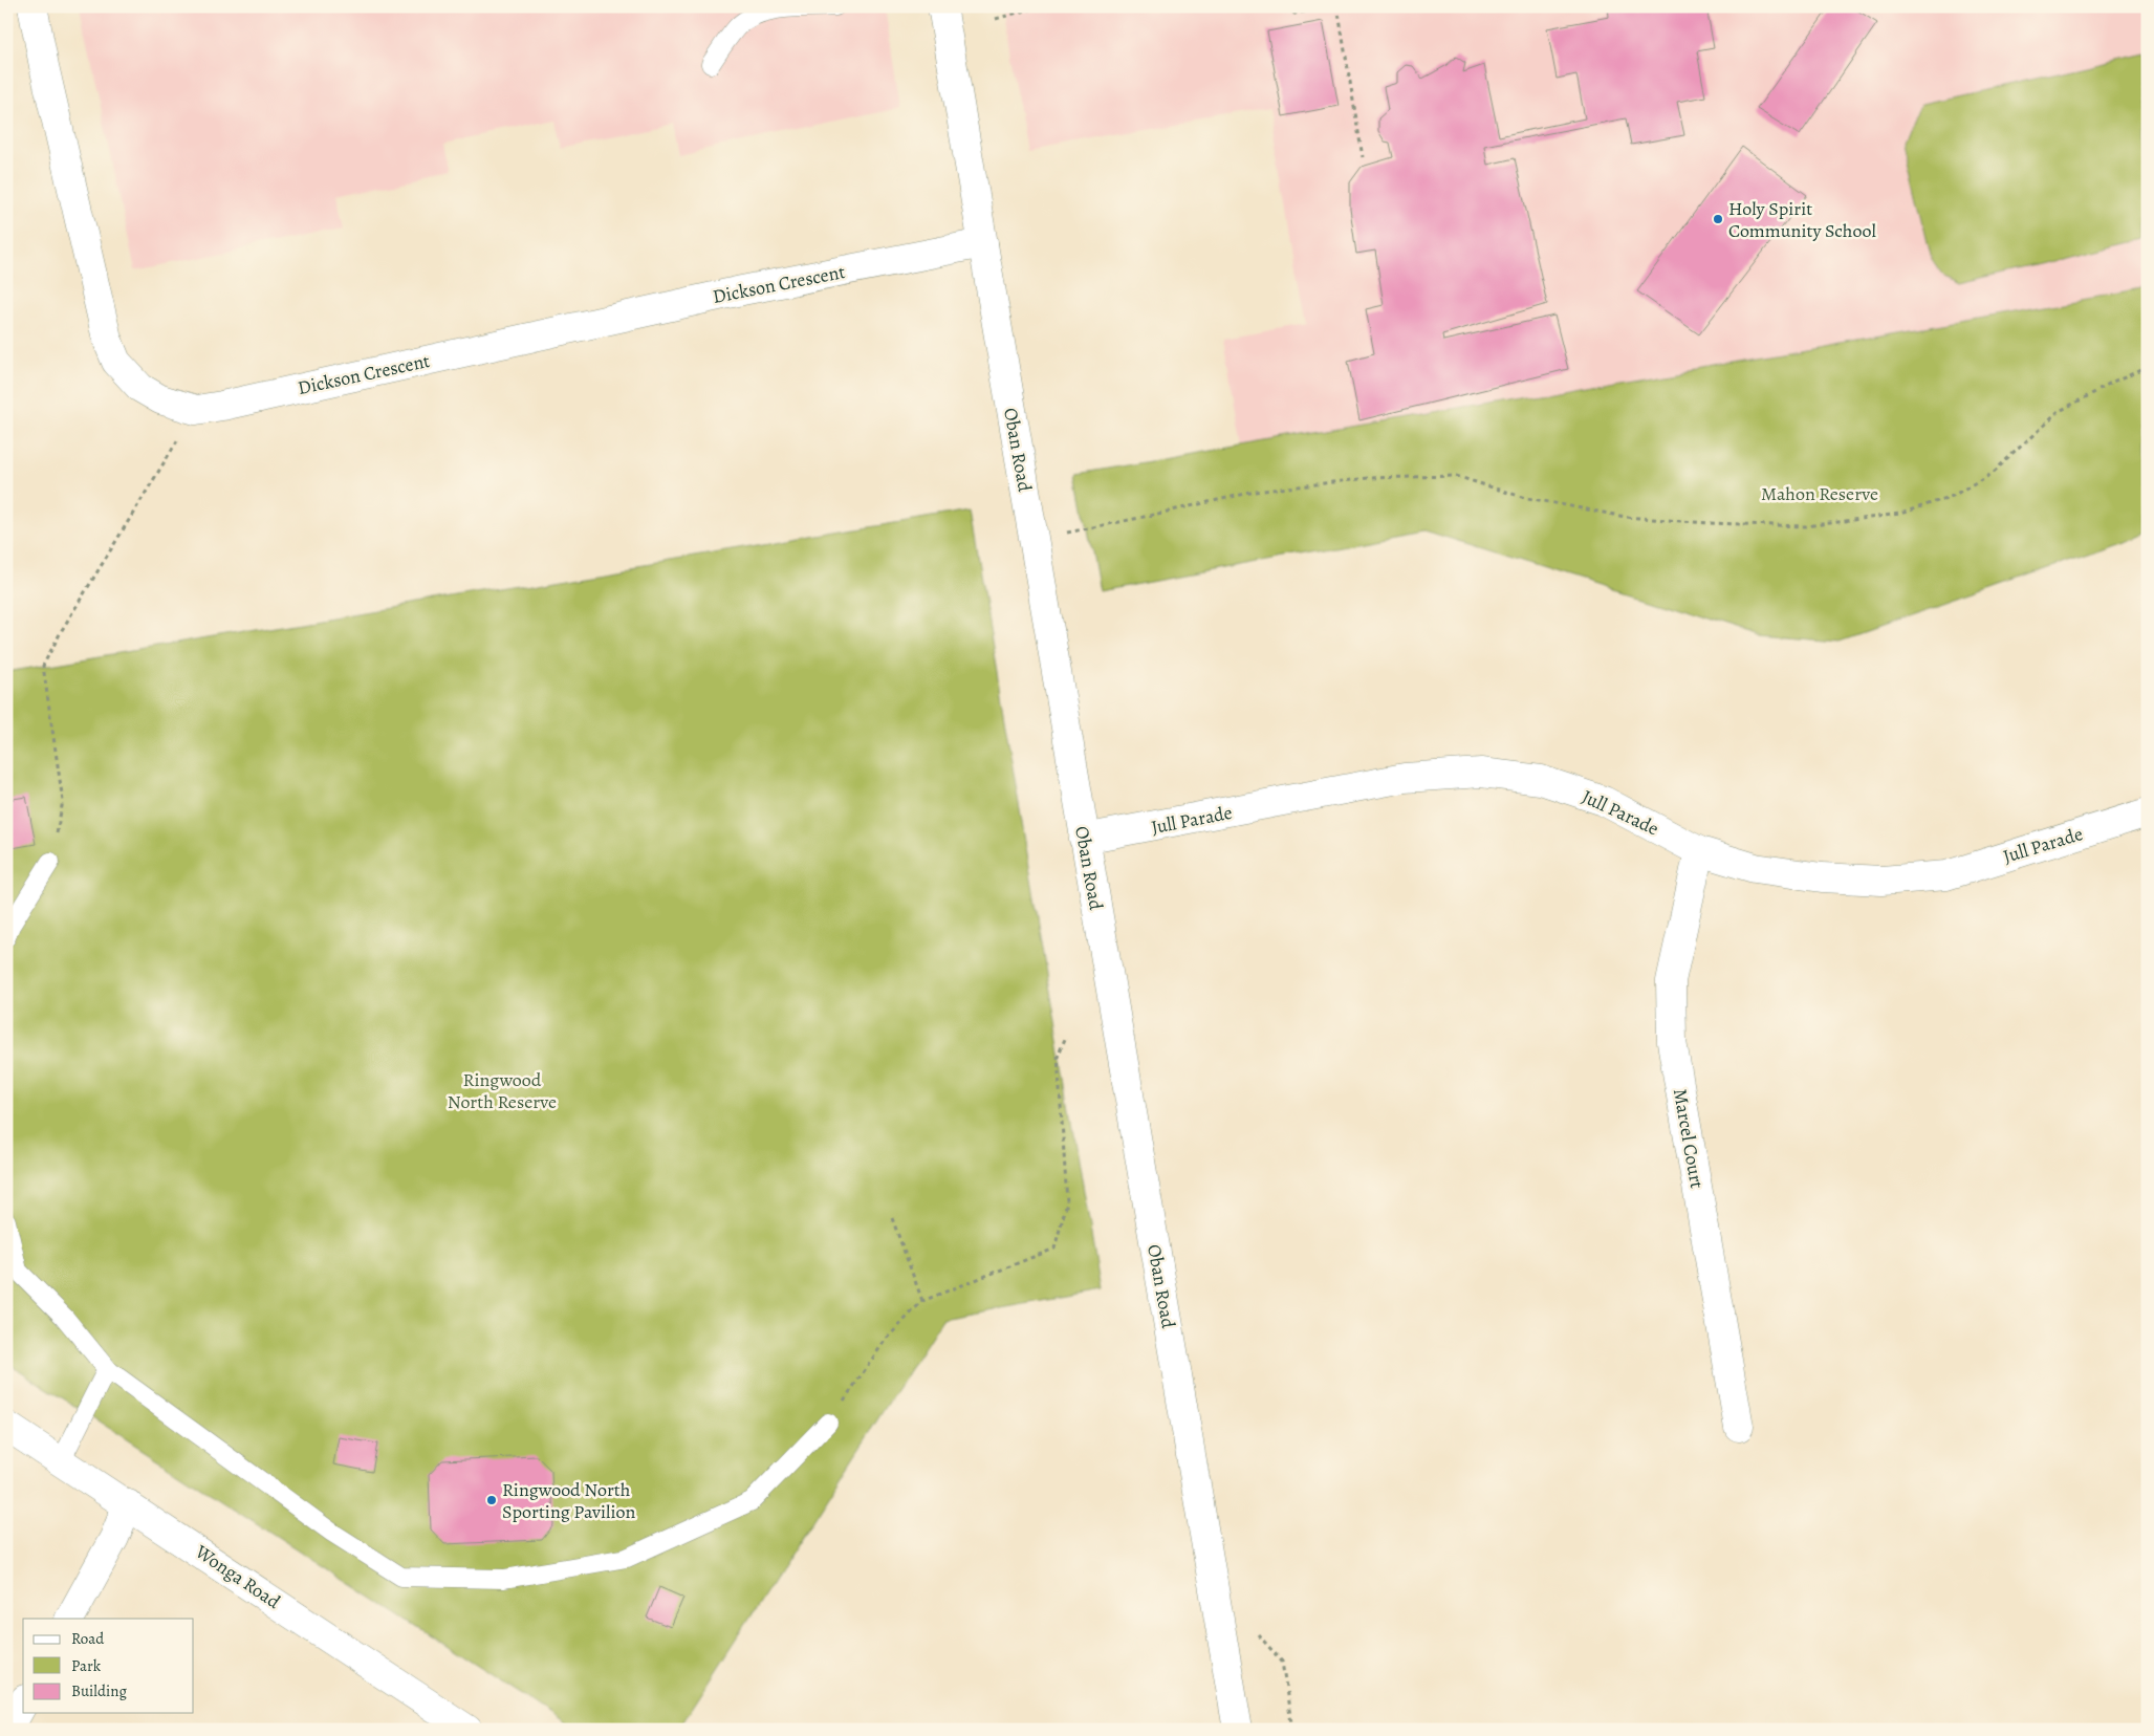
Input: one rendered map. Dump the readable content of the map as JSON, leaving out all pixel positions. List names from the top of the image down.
{
  "streets": {
    "street": [
      "Dickson Crescent",
      "Oban Road",
      "Jull Parade",
      "Marcel Court",
      "Wonga Road"
    ]
  },
  "crossings": [
    ["Dickson Crescent", "Oban Road"],
    ["Oban Road", "Jull Parade"],
    ["Jull Parade", "Marcel Court"]
  ],
  "parks": ["Mahon Reserve", "Ringwood North Reserve"],
  "places": ["Holy Spirit Community School", "Ringwood North Sporting Pavilion"],
  "legend": ["Road", "Park", "Building"]
}
